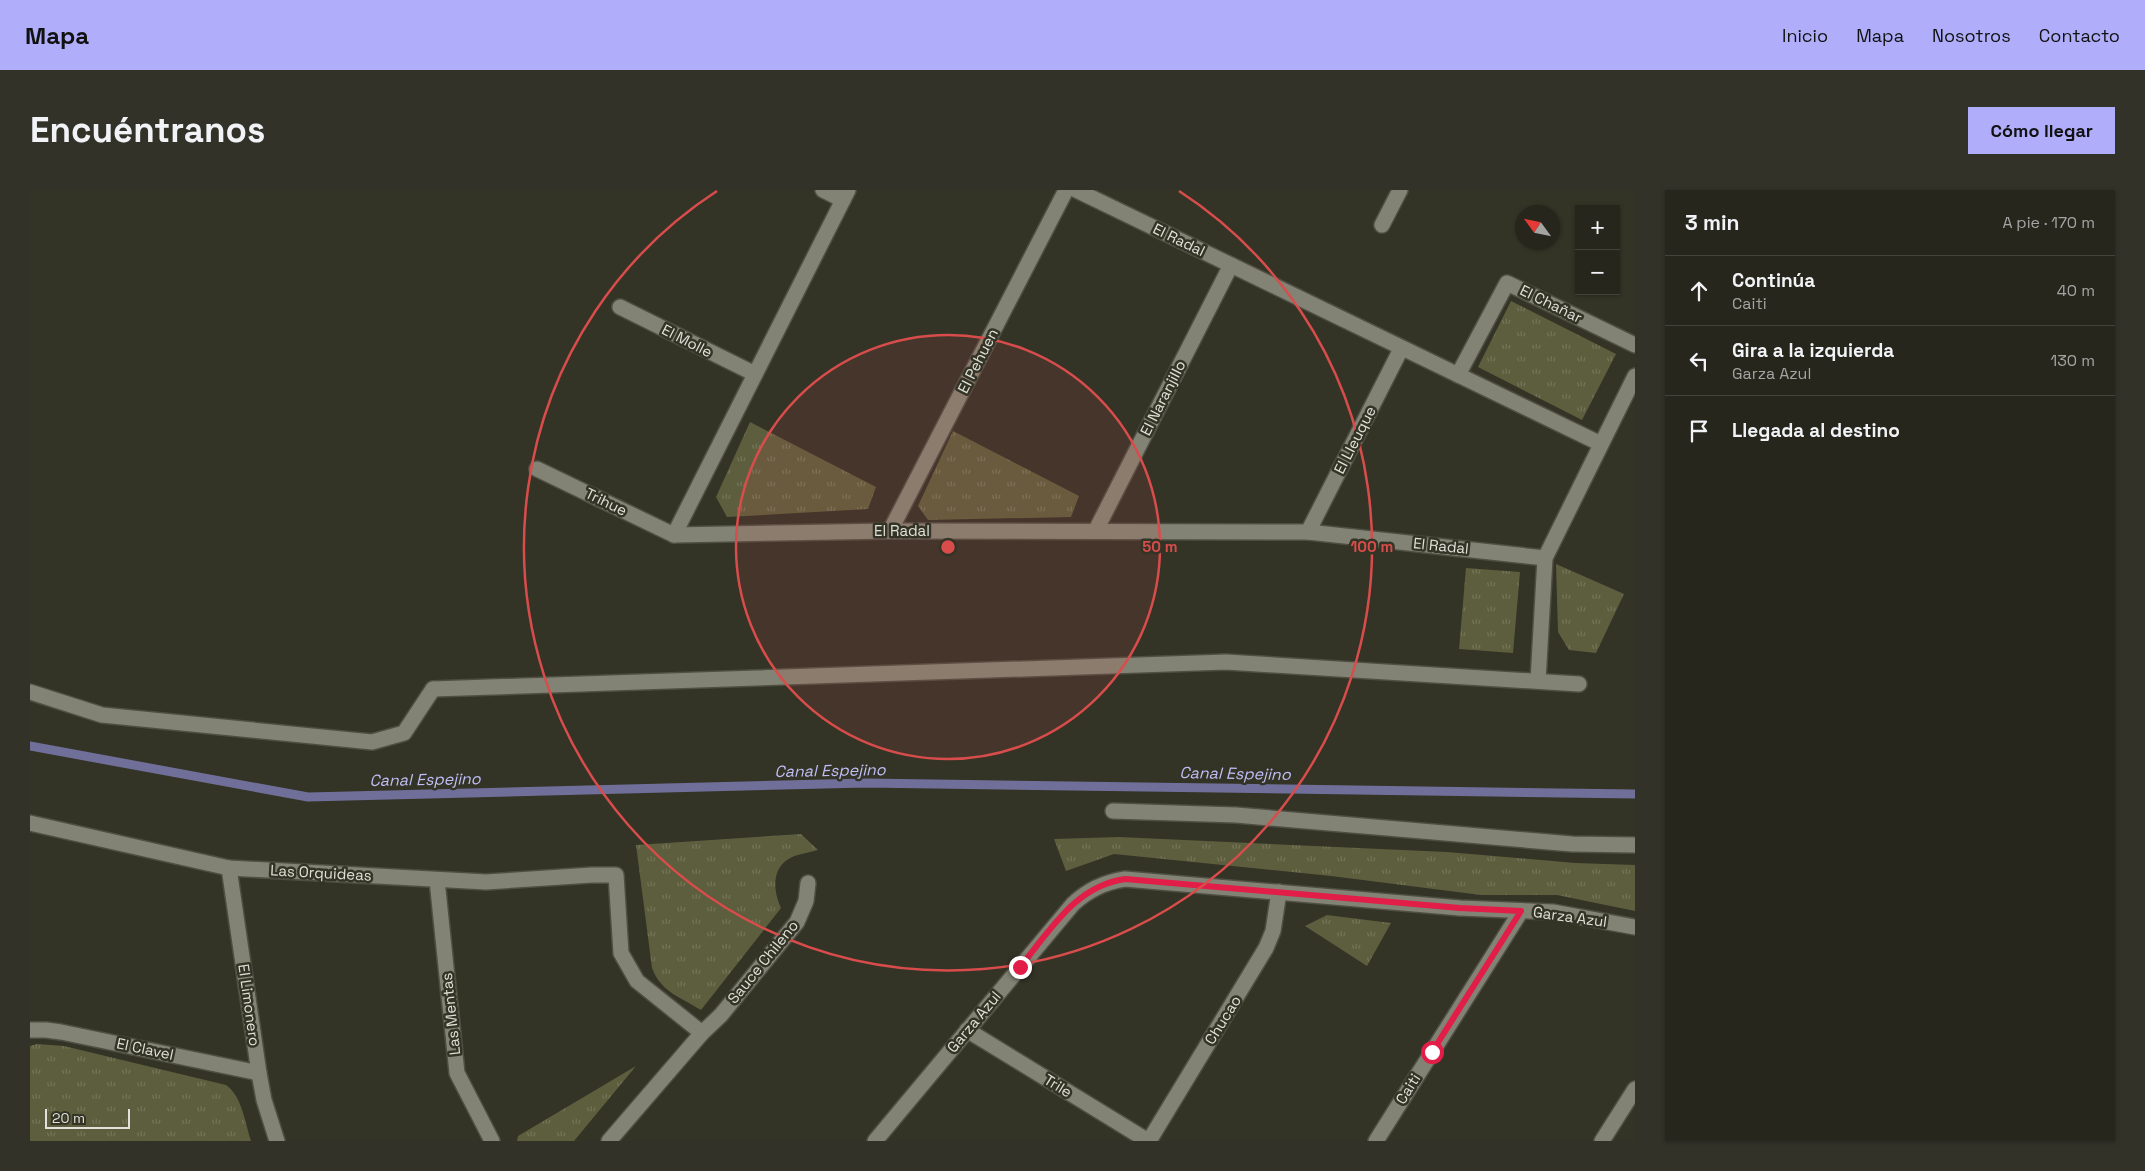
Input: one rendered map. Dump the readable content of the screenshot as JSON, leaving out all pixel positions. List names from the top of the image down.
{
  "streets": {
    "street": [
      "El Radal",
      "El Chañar",
      "El Molle",
      "El Pehuen",
      "El Naranjillo",
      "El Lleuque",
      "Trihue",
      "Las Orquideas",
      "Garza Azul",
      "Sauce Chileno",
      "El Limonero",
      "Las Mentas",
      "Chucao",
      "El Clavel",
      "Trile",
      "Caiti"
    ]
  },
  "crossings": [
    ["El Radal", "El Chañar"],
    ["El Radal", "El Pehuen"],
    ["El Radal", "El Naranjillo"],
    ["El Radal", "El Lleuque"],
    ["El Radal", "Trihue"],
    ["Las Orquideas", "Sauce Chileno"],
    ["Las Orquideas", "El Limonero"],
    ["Las Orquideas", "Las Mentas"],
    ["Garza Azul", "Chucao"],
    ["Garza Azul", "Trile"],
    ["Garza Azul", "Caiti"],
    ["El Limonero", "El Clavel"],
    ["Chucao", "Trile"]
  ],
  "water": ["Canal Espejino"],
  "scale_bar": "20 m",
  "north": "top left",
  "page": {
    "header": "Mapa",
    "nav": [
      "Inicio",
      "Mapa",
      "Nosotros",
      "Contacto"
    ],
    "buttons": "Cómo llegar",
    "title": "Encuéntranos",
    "heading": ["3 min", "A pie · 170 m"],
    "map_buttons": ["+", "−"],
    "list": [
      ["Continúa", "Caiti", "40 m"],
      ["Gira a la izquierda", "Garza Azul", "130 m"],
      "Llegada al destino"
    ],
    "scale": "20 m"
  },
  "rings": ["50 m", "100 m"]
}
